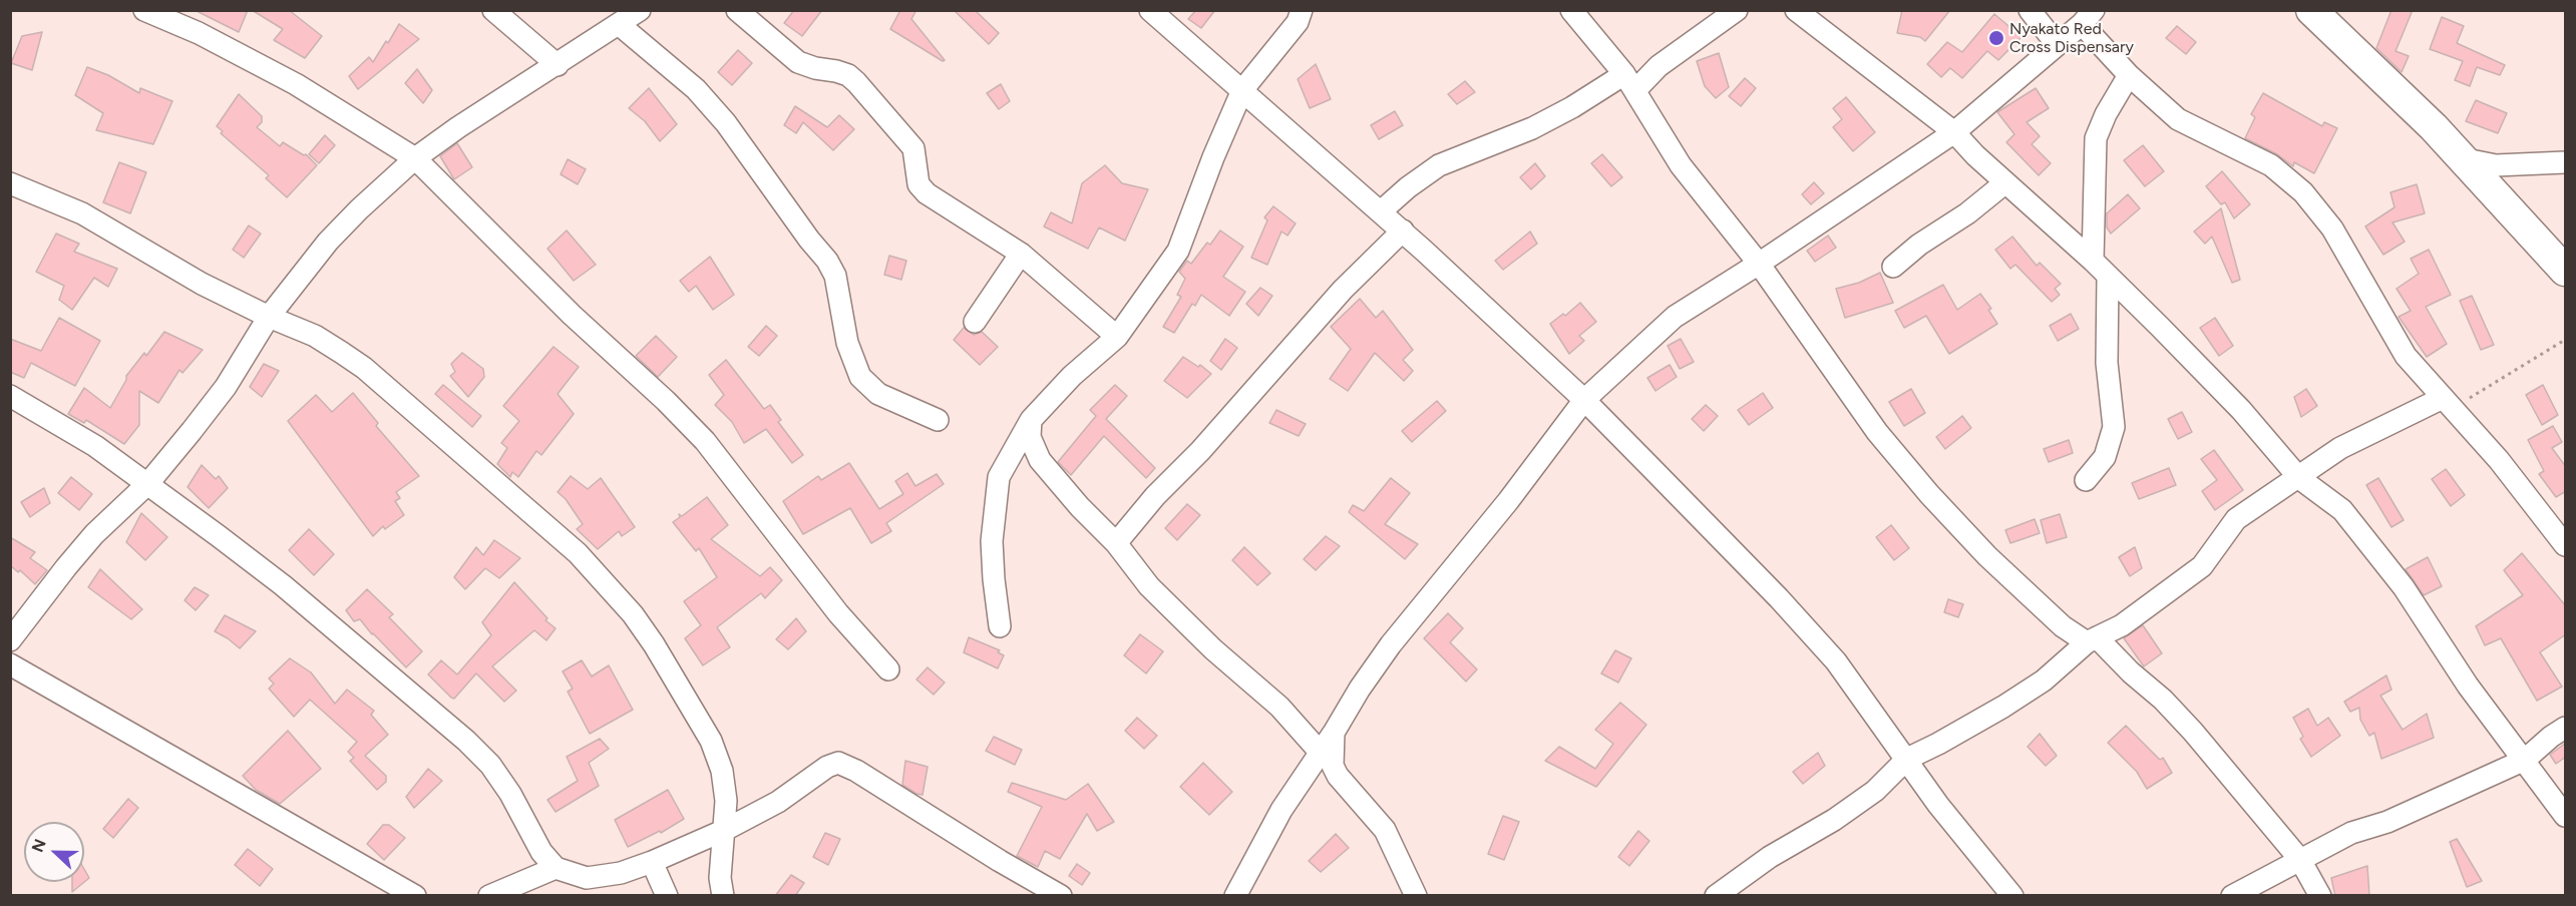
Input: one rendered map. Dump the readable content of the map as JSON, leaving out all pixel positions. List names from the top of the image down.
{
  "places": ["Nyakato Red Cross Dispensary"],
  "north": "left"
}
